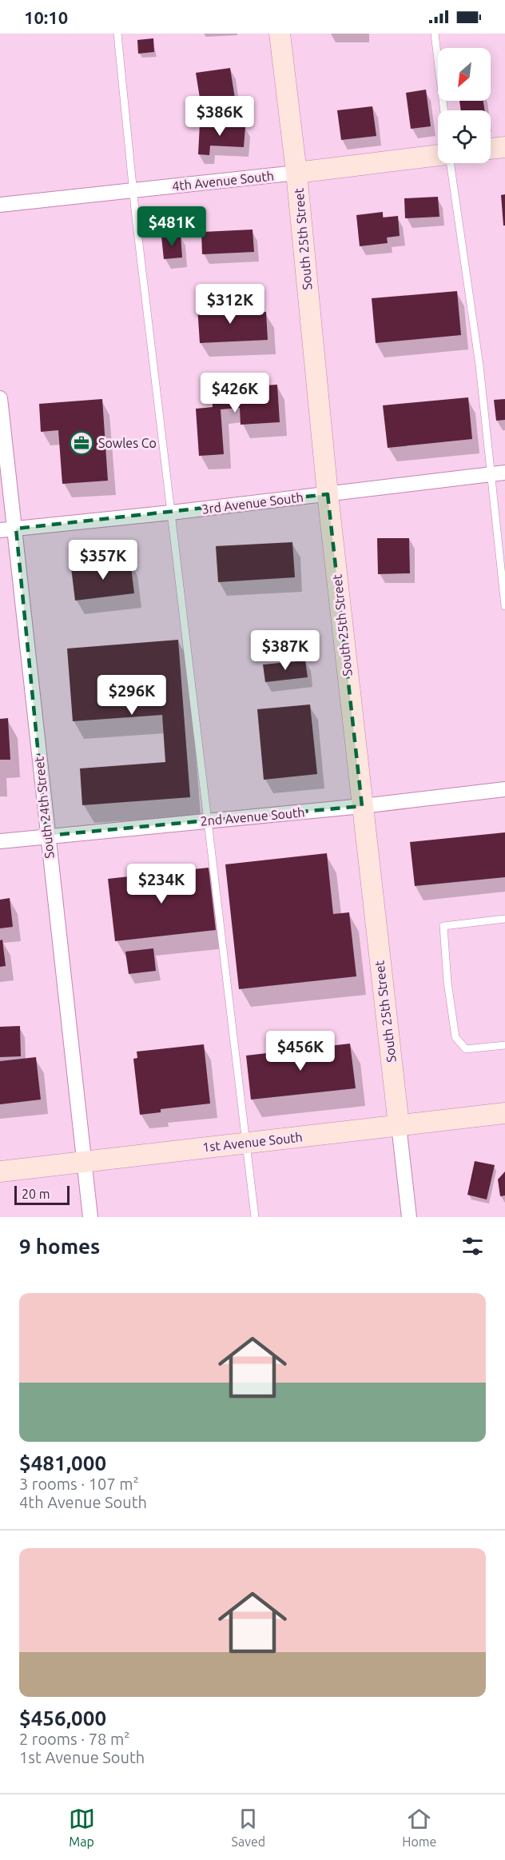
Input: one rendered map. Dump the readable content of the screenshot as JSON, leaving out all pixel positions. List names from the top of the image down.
{
  "streets": {
    "street": [
      "4th Avenue South",
      "South 25th Street",
      "3rd Avenue South",
      "South 24th Street",
      "2nd Avenue South",
      "1st Avenue South"
    ]
  },
  "crossings": [
    ["4th Avenue South", "South 25th Street"],
    ["South 25th Street", "3rd Avenue South"],
    ["South 25th Street", "2nd Avenue South"],
    ["South 25th Street", "1st Avenue South"],
    ["3rd Avenue South", "South 24th Street"],
    ["South 24th Street", "2nd Avenue South"],
    ["South 24th Street", "1st Avenue South"]
  ],
  "places": {
    "office": ["Sowles Co"]
  },
  "scale_bar": "20 m",
  "north": "bottom left",
  "page": {
    "status": "10:10",
    "price": [
      "$386K",
      "$481K",
      "$312K",
      "$426K",
      "$357K",
      "$387K",
      "$296K",
      "$234K",
      "$456K"
    ],
    "scale": "20 m",
    "heading": "9 homes",
    "list": [
      {
        "name": "$481,000",
        "note": "3 rooms · 107 m² · 4th Avenue South"
      },
      {
        "name": "$456,000",
        "note": "2 rooms · 78 m² · 1st Avenue South"
      }
    ],
    "tabs": ["Map", "Saved", "Home"]
  }
}
